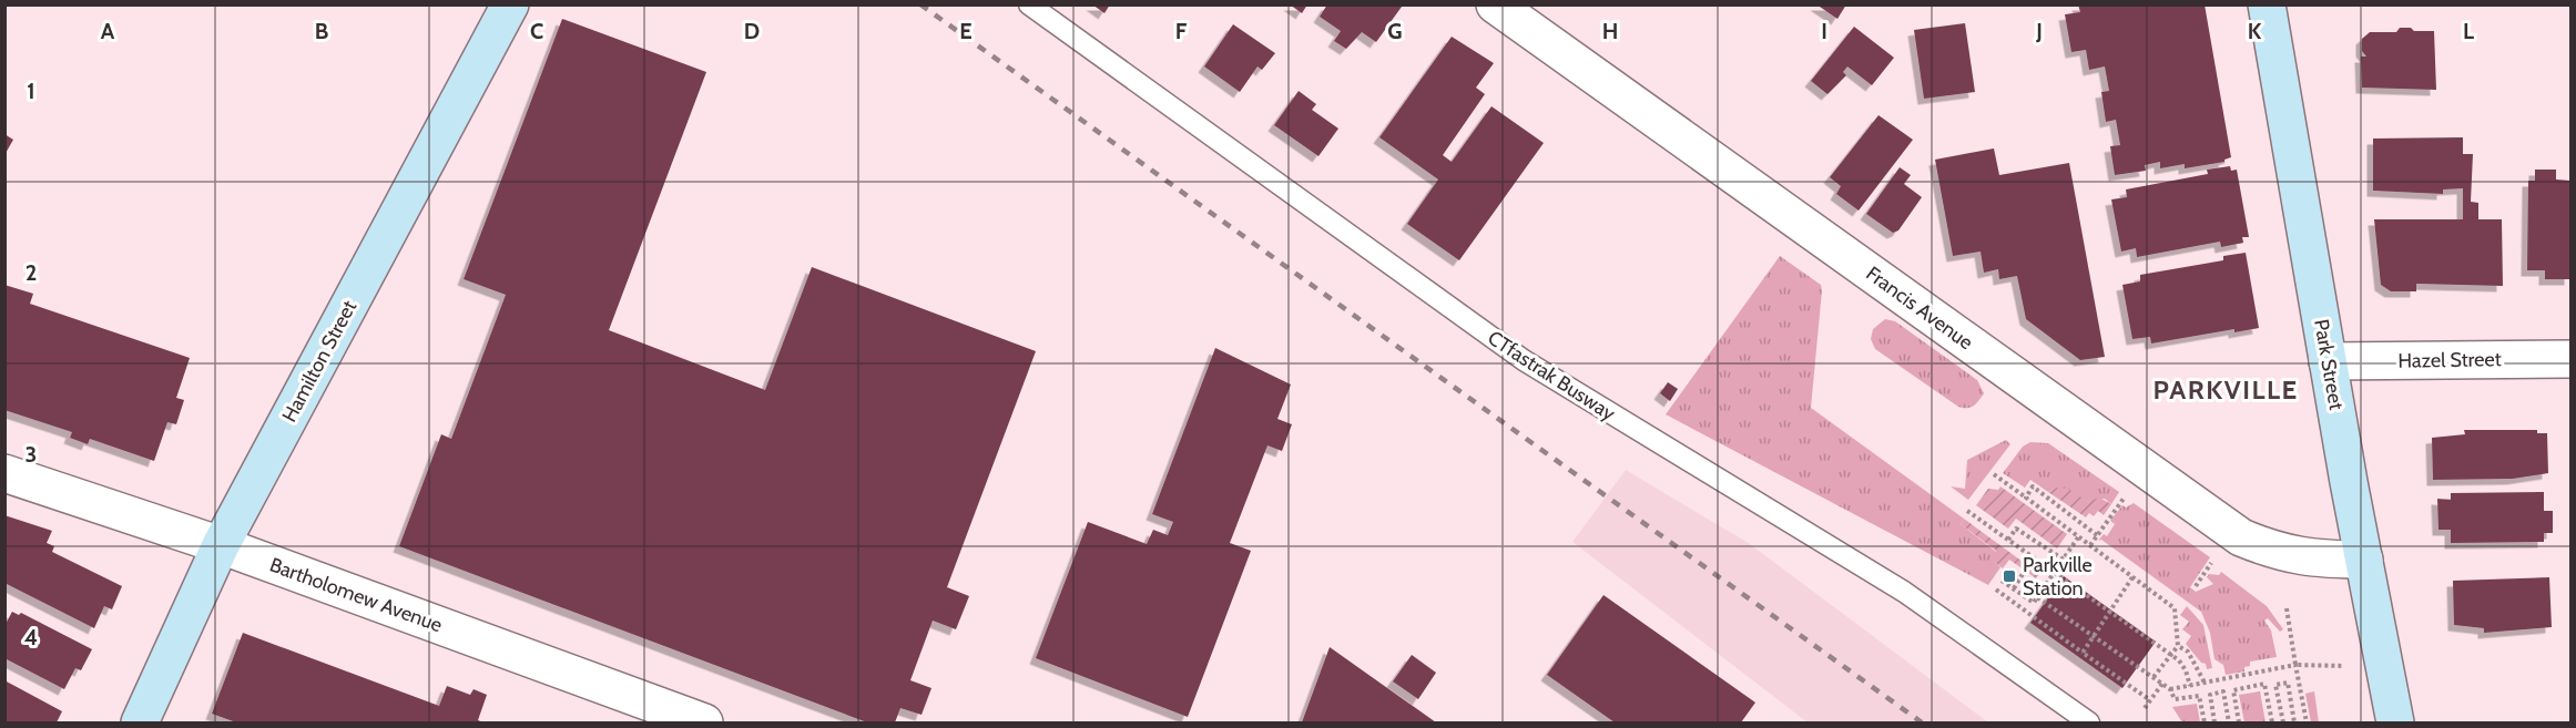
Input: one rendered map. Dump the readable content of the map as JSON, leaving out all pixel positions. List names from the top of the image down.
{
  "streets": {
    "street": [
      "Francis Avenue",
      "Hazel Street",
      "Hamilton Street",
      "Park Street",
      "Bartholomew Avenue"
    ],
    "lane": ["CTfastrak Busway"]
  },
  "crossings": [
    ["Francis Avenue", "Park Street"],
    ["Hazel Street", "Park Street"],
    ["Hamilton Street", "Bartholomew Avenue"]
  ],
  "districts": ["PARKVILLE"],
  "places": {
    "transit": ["Parkville Station"]
  },
  "grid": {
    "columns": [
      "A",
      "B",
      "C",
      "D",
      "E",
      "F",
      "G",
      "H",
      "I",
      "J",
      "K",
      "L"
    ],
    "rows": [
      "1",
      "2",
      "3",
      "4"
    ]
  }
}
